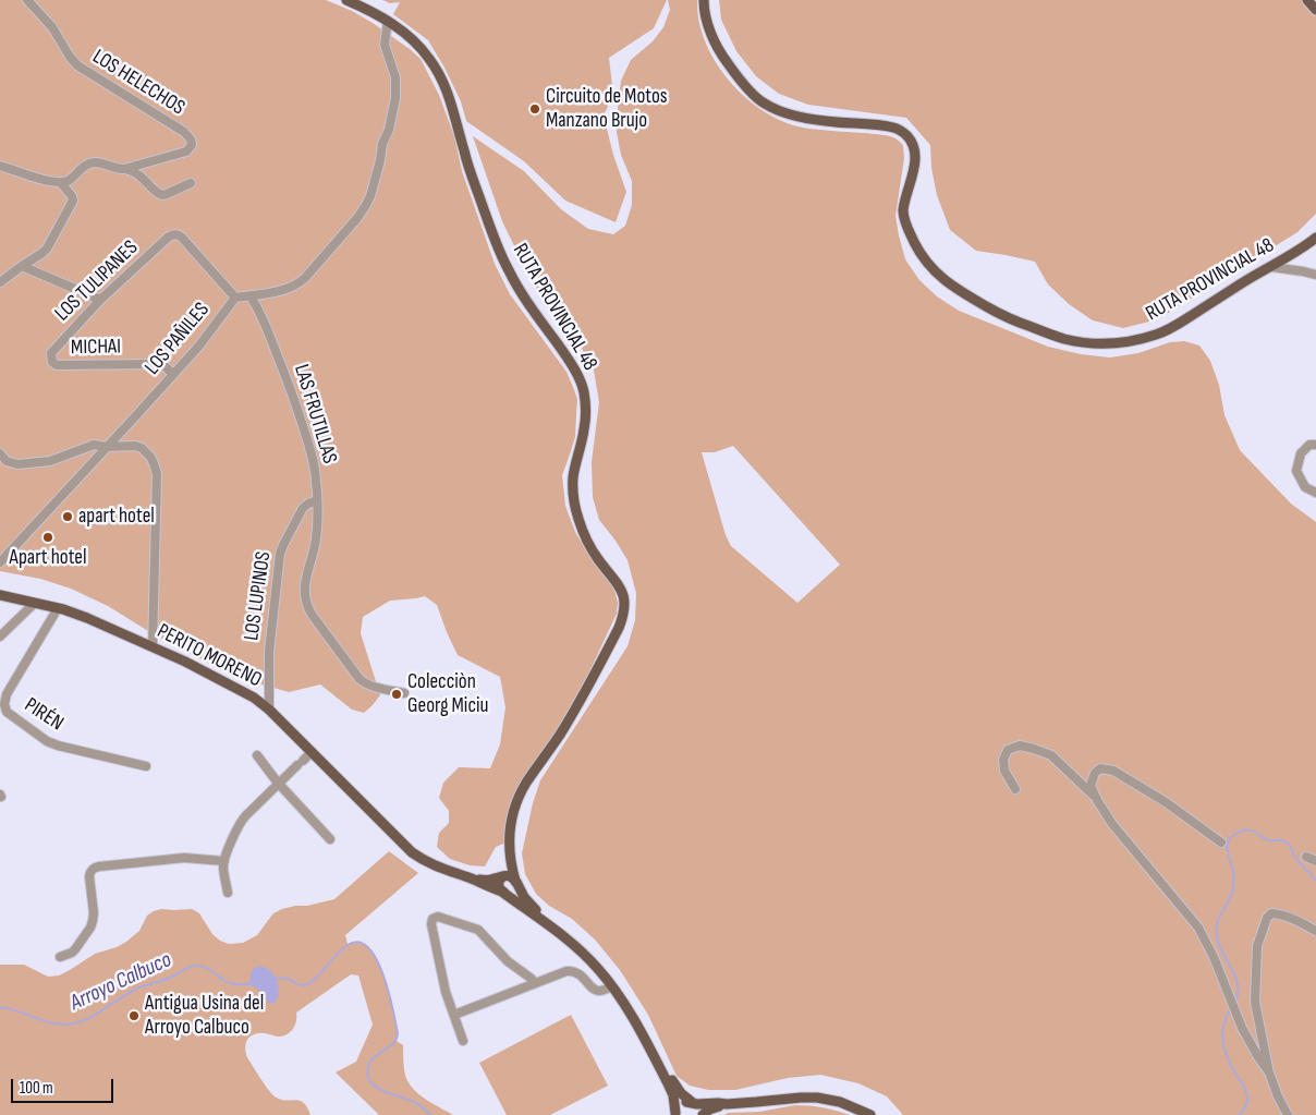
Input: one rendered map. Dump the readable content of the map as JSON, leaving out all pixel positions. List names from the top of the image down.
{
  "streets": {
    "main road": ["RUTA PROVINCIAL 48", "PERITO MORENO"],
    "street": [
      "LOS HELECHOS",
      "LOS TULIPANES",
      "LOS PAÑILES",
      "MICHAI",
      "LAS FRUTILLAS",
      "LOS LUPINOS",
      "PIRÉN"
    ]
  },
  "crossings": [
    ["RUTA PROVINCIAL 48", "LOS PAÑILES"],
    ["RUTA PROVINCIAL 48", "PERITO MORENO"],
    ["LOS TULIPANES", "LOS PAÑILES"],
    ["LOS TULIPANES", "MICHAI"],
    ["LOS PAÑILES", "MICHAI"],
    ["LOS PAÑILES", "LAS FRUTILLAS"],
    ["LAS FRUTILLAS", "LOS LUPINOS"],
    ["LOS LUPINOS", "PERITO MORENO"],
    ["PERITO MORENO", "PIRÉN"]
  ],
  "water": ["Arroyo Calbuco"],
  "places": [
    "Circuito de Motos Manzano Brujo",
    "apart hotel",
    "Apart hotel",
    "Colecciòn Georg Miciu",
    "Antigua Usina del Arroyo Calbuco"
  ],
  "scale_bar": "100 m"
}
